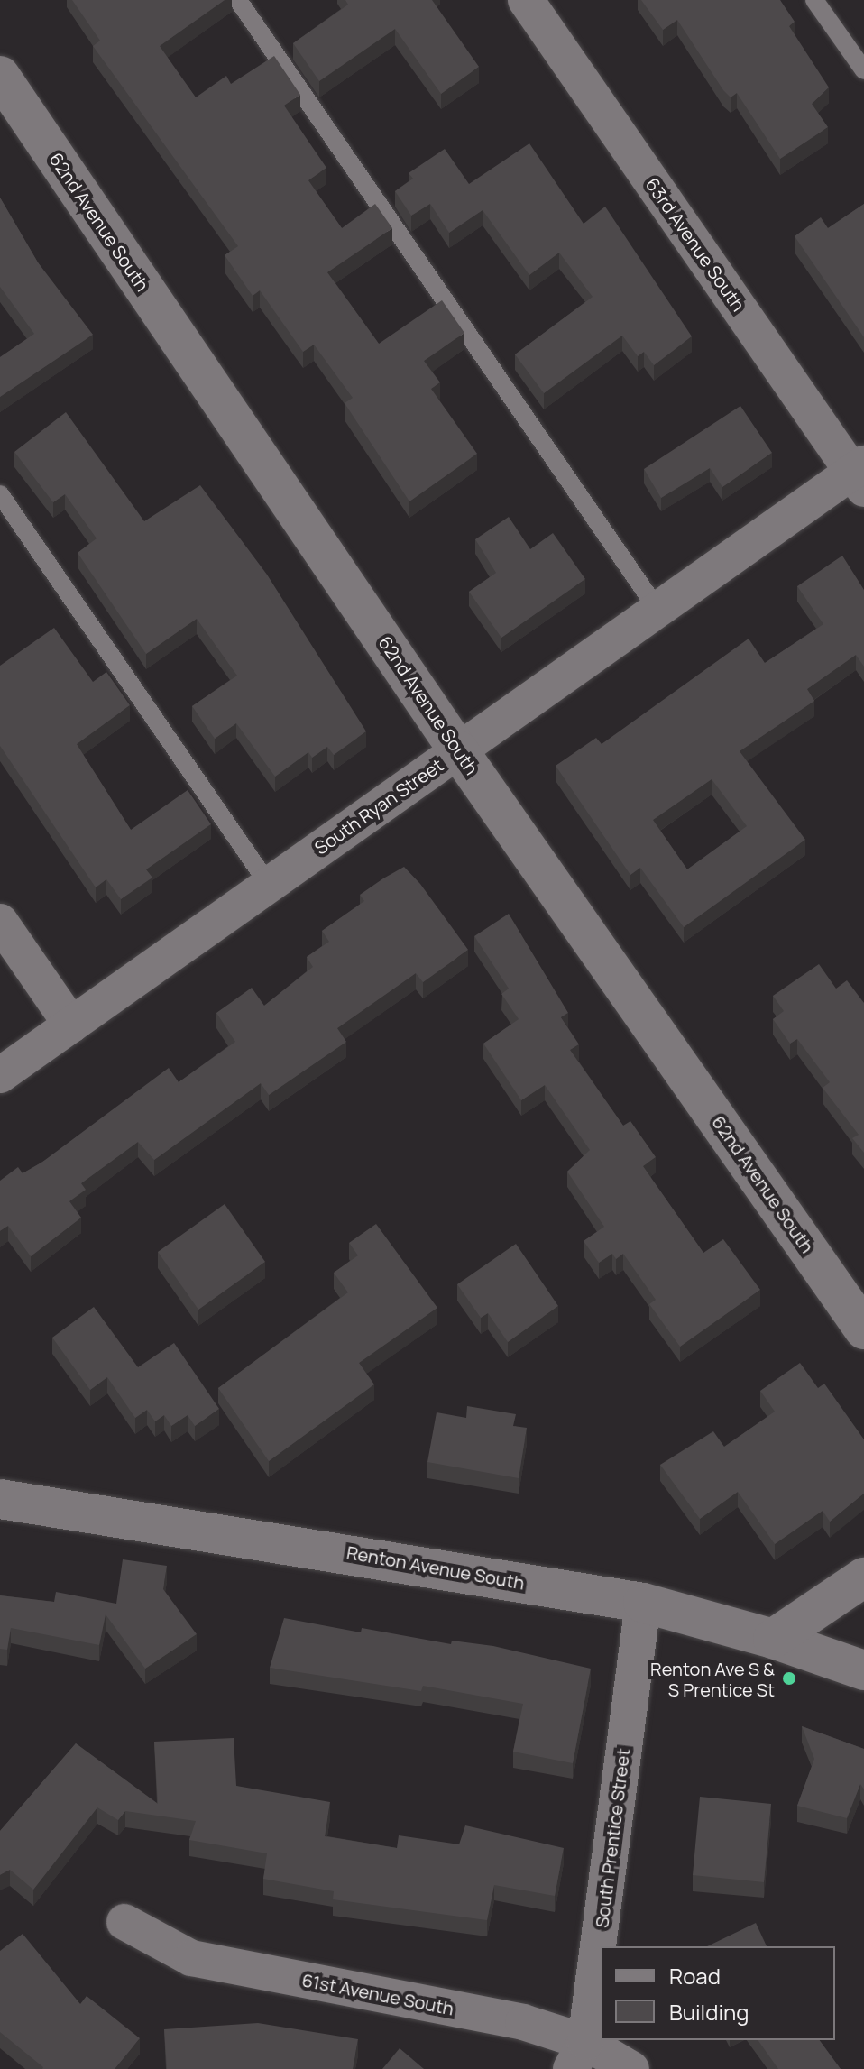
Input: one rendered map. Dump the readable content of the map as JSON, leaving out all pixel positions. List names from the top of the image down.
{
  "streets": {
    "street": [
      "62nd Avenue South",
      "63rd Avenue South",
      "South Ryan Street",
      "Renton Avenue South",
      "South Prentice Street",
      "61st Avenue South"
    ]
  },
  "crossings": [
    ["62nd Avenue South", "South Ryan Street"],
    ["63rd Avenue South", "South Ryan Street"],
    ["Renton Avenue South", "South Prentice Street"],
    ["South Prentice Street", "61st Avenue South"]
  ],
  "places": ["Renton Ave S & S Prentice St"],
  "legend": ["Road", "Building"]
}
